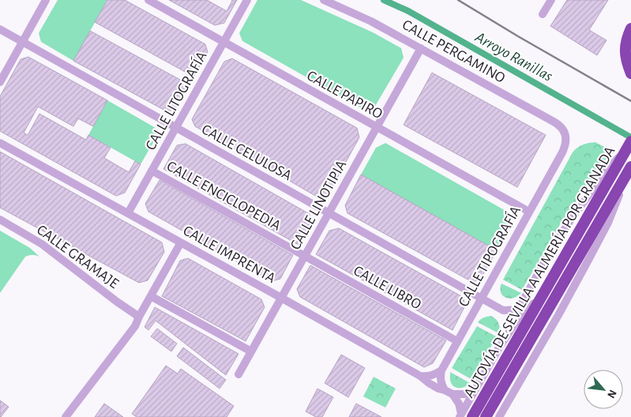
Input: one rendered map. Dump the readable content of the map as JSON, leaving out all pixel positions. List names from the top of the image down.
{
  "streets": {
    "highway": ["AUTOVÍA DE SEVILLA A ALMERÍA POR GRANADA"],
    "street": [
      "CALLE PERGAMINO",
      "CALLE PAPIRO",
      "CALLE LITOGRAFÍA",
      "CALLE CELULOSA",
      "CALLE ENCICLOPEDIA",
      "CALLE LINOTIPIA",
      "CALLE IMPRENTA",
      "CALLE GRAMAJE",
      "CALLE TIPOGRAFÍA",
      "CALLE LIBRO"
    ]
  },
  "crossings": [
    ["CALLE PERGAMINO", "CALLE LINOTIPIA"],
    ["CALLE PERGAMINO", "CALLE TIPOGRAFÍA"],
    ["CALLE PAPIRO", "CALLE LITOGRAFÍA"],
    ["CALLE PAPIRO", "CALLE LINOTIPIA"],
    ["CALLE PAPIRO", "CALLE TIPOGRAFÍA"],
    ["CALLE LITOGRAFÍA", "CALLE CELULOSA"],
    ["CALLE LITOGRAFÍA", "CALLE ENCICLOPEDIA"],
    ["CALLE LITOGRAFÍA", "CALLE IMPRENTA"],
    ["CALLE CELULOSA", "CALLE LINOTIPIA"],
    ["CALLE CELULOSA", "CALLE TIPOGRAFÍA"],
    ["CALLE ENCICLOPEDIA", "CALLE LINOTIPIA"],
    ["CALLE ENCICLOPEDIA", "CALLE LIBRO"],
    ["CALLE LINOTIPIA", "CALLE IMPRENTA"],
    ["CALLE LINOTIPIA", "CALLE LIBRO"],
    ["CALLE TIPOGRAFÍA", "CALLE LIBRO"]
  ],
  "water": ["Arroyo Ranillas"],
  "north": "bottom right"
}
